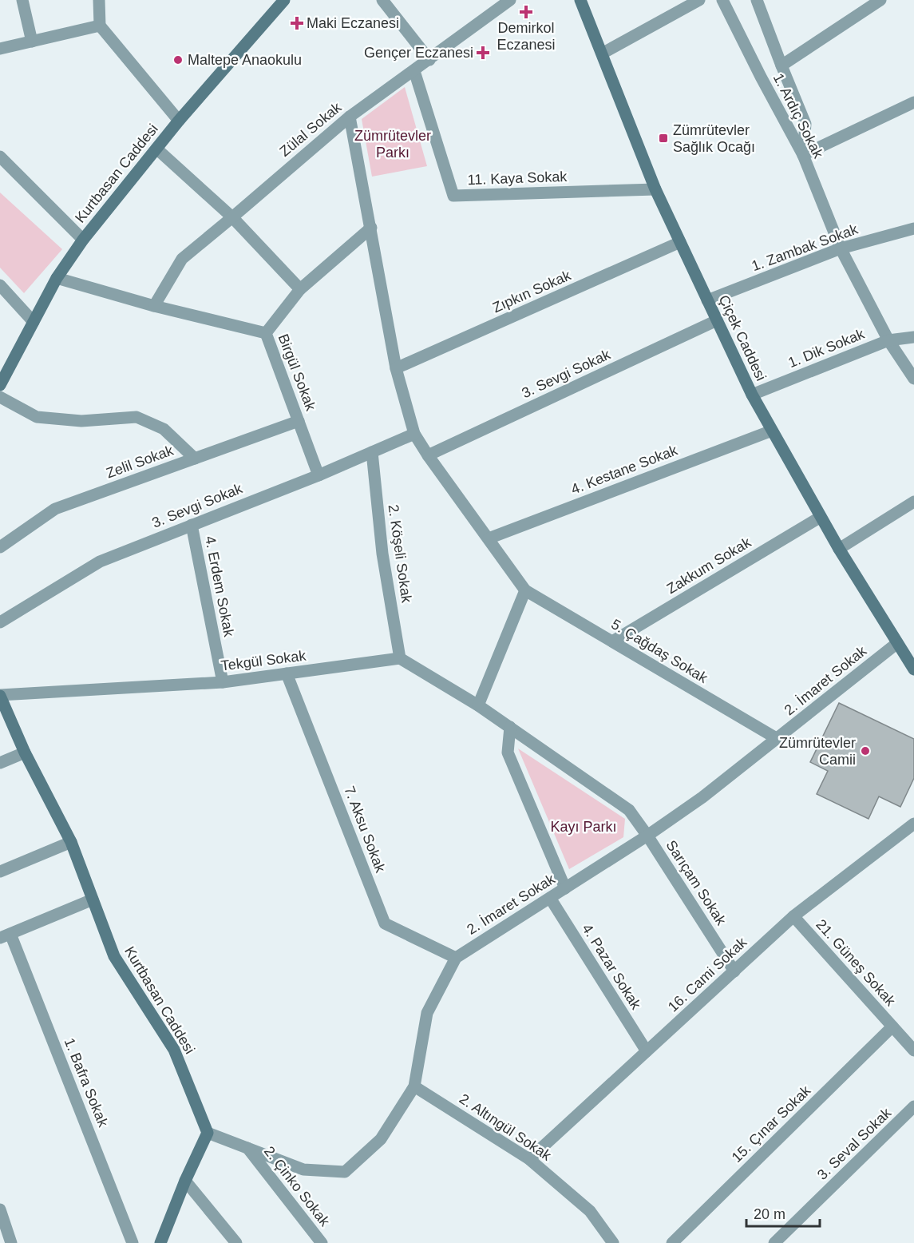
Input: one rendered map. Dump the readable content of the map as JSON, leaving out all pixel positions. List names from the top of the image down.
{
  "streets": {
    "main road": ["Kurtbasan Caddesi", "Çiçek Caddesi"],
    "street": [
      "1. Ardıç Sokak",
      "Zülal Sokak",
      "11. Kaya Sokak",
      "1. Zambak Sokak",
      "Zıpkın Sokak",
      "1. Dik Sokak",
      "Birgül Sokak",
      "3. Sevgi Sokak",
      "Zelil Sokak",
      "4. Kestane Sokak",
      "2. Köşeli Sokak",
      "Zakkum Sokak",
      "4. Erdem Sokak",
      "5. Çağdaş Sokak",
      "Tekgül Sokak",
      "2. İmaret Sokak",
      "7. Aksu Sokak",
      "Sarıçam Sokak",
      "21. Güneş Sokak",
      "4. Pazar Sokak",
      "16. Cami Sokak",
      "1. Bafra Sokak",
      "15. Çınar Sokak",
      "2. Altıngül Sokak",
      "3. Seval Sokak",
      "2. Çinko Sokak"
    ]
  },
  "crossings": [
    ["1. Ardıç Sokak", "1. Zambak Sokak"],
    ["1. Ardıç Sokak", "1. Dik Sokak"],
    ["Zülal Sokak", "11. Kaya Sokak"],
    ["Kurtbasan Caddesi", "Tekgül Sokak"],
    ["11. Kaya Sokak", "Çiçek Caddesi"],
    ["1. Zambak Sokak", "Çiçek Caddesi"],
    ["Zıpkın Sokak", "Çiçek Caddesi"],
    ["Çiçek Caddesi", "1. Dik Sokak"],
    ["Çiçek Caddesi", "3. Sevgi Sokak"],
    ["Çiçek Caddesi", "4. Kestane Sokak"],
    ["Çiçek Caddesi", "Zakkum Sokak"],
    ["Çiçek Caddesi", "2. İmaret Sokak"],
    ["Birgül Sokak", "3. Sevgi Sokak"],
    ["Birgül Sokak", "Zelil Sokak"],
    ["3. Sevgi Sokak", "2. Köşeli Sokak"],
    ["3. Sevgi Sokak", "4. Erdem Sokak"],
    ["3. Sevgi Sokak", "5. Çağdaş Sokak"],
    ["4. Kestane Sokak", "5. Çağdaş Sokak"],
    ["2. Köşeli Sokak", "Tekgül Sokak"],
    ["Zakkum Sokak", "5. Çağdaş Sokak"],
    ["4. Erdem Sokak", "Tekgül Sokak"],
    ["5. Çağdaş Sokak", "2. İmaret Sokak"],
    ["Tekgül Sokak", "7. Aksu Sokak"],
    ["2. İmaret Sokak", "7. Aksu Sokak"],
    ["2. İmaret Sokak", "Sarıçam Sokak"],
    ["2. İmaret Sokak", "4. Pazar Sokak"],
    ["Sarıçam Sokak", "16. Cami Sokak"],
    ["21. Güneş Sokak", "16. Cami Sokak"],
    ["21. Güneş Sokak", "15. Çınar Sokak"],
    ["4. Pazar Sokak", "16. Cami Sokak"],
    ["16. Cami Sokak", "2. Altıngül Sokak"]
  ],
  "parks": ["Zümrütevler Parkı", "Kayı Parkı"],
  "places": {
    "health": ["Demirkol Eczanesi", "Maki Eczanesi", "Gençer Eczanesi"],
    "other": ["Maltepe Anaokulu", "Zümrütevler Camii"],
    "transit": ["Zümrütevler Sağlık Ocağı"]
  },
  "scale_bar": "20 m"
}
